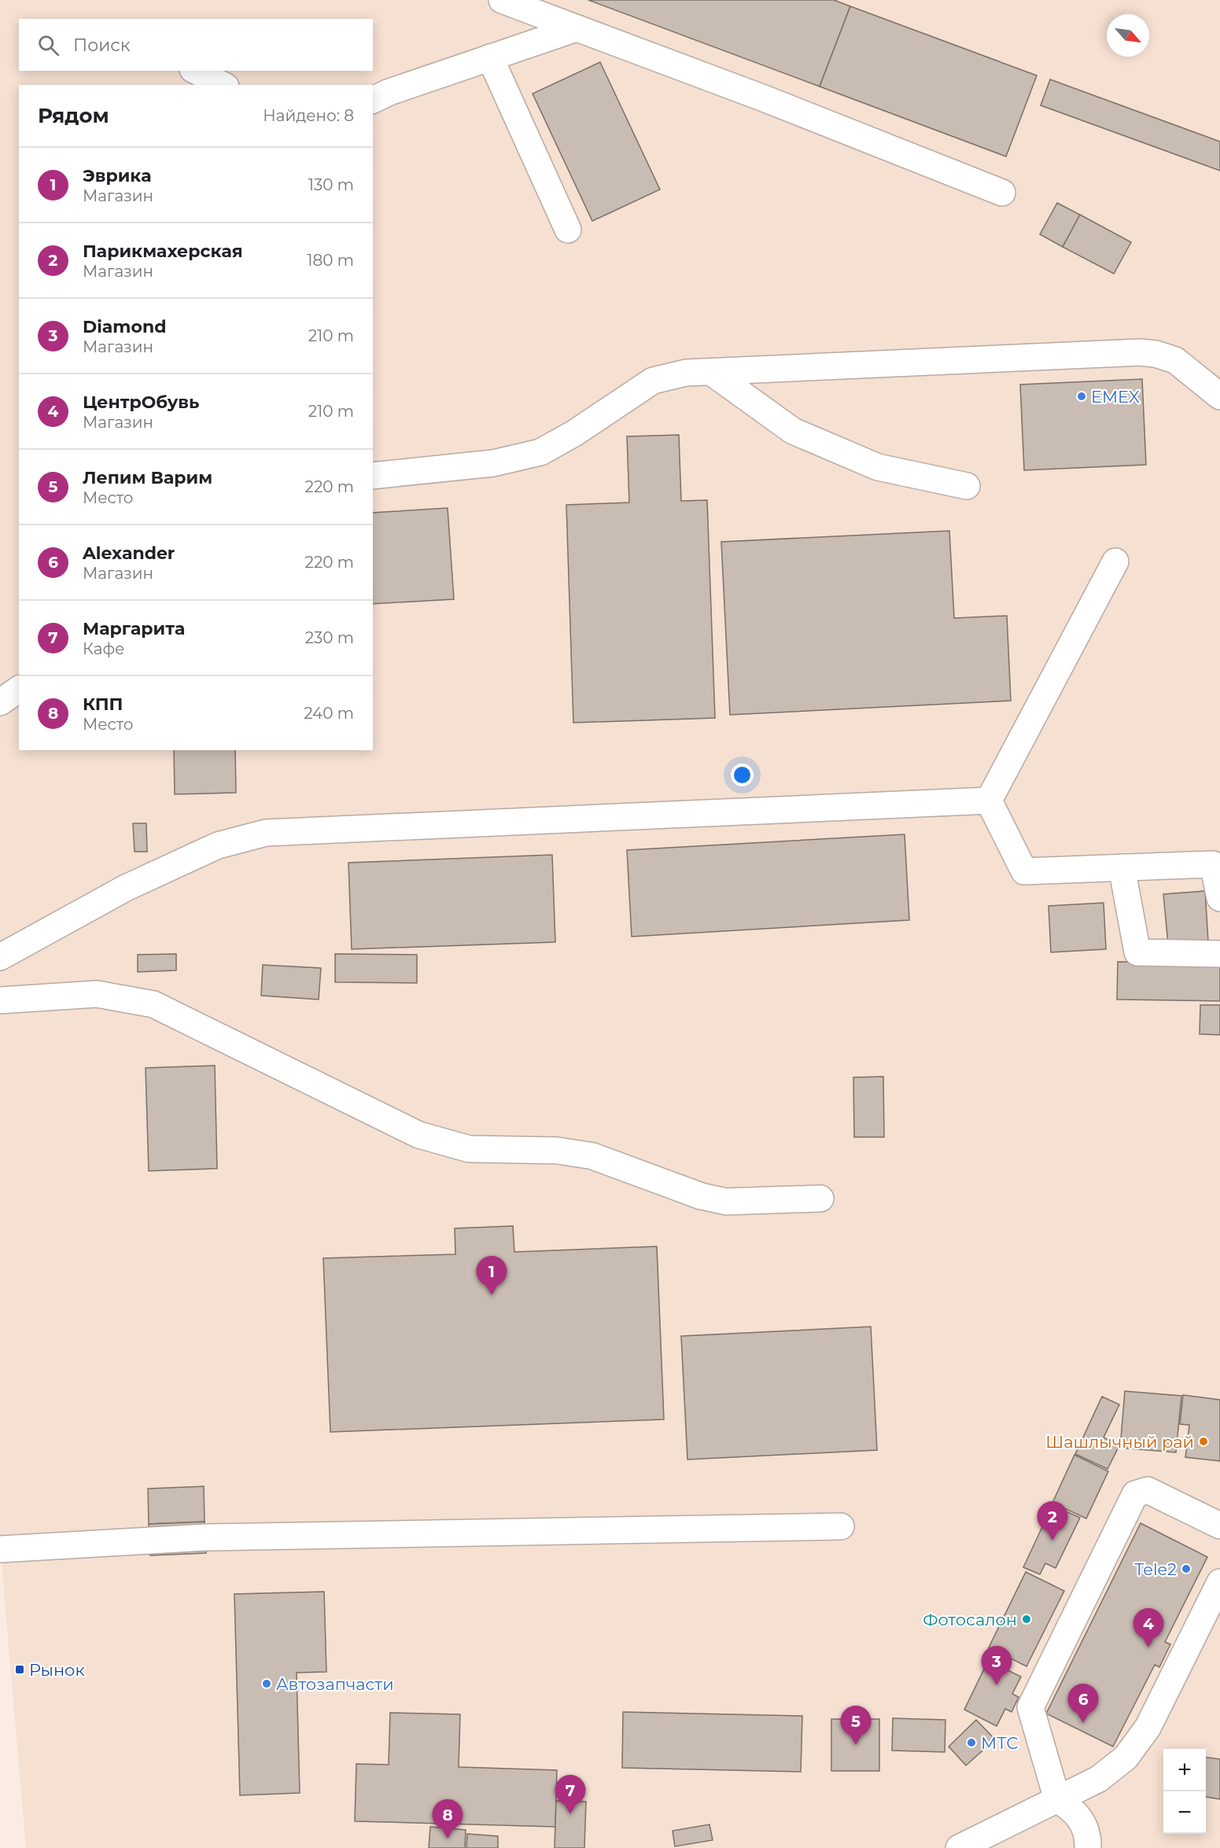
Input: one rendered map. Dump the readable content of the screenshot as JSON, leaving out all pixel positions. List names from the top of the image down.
{
  "places": {
    "other": [
      "EMEX",
      "Шашлычный рай",
      "Tele2",
      "Фотосалон",
      "Автозапчасти",
      "МТС"
    ],
    "transit": ["Рынок"]
  },
  "north": "bottom right",
  "page": {
    "search": "Поиск",
    "heading": ["Рядом", "Найдено: 8"],
    "list": [
      {
        "mark": "1",
        "name": "Эврика",
        "note": "Магазин",
        "value": "130 m"
      },
      {
        "mark": "2",
        "name": "Парикмахерская",
        "note": "Магазин",
        "value": "180 m"
      },
      {
        "mark": "3",
        "name": "Diamond",
        "note": "Магазин",
        "value": "210 m"
      },
      {
        "mark": "4",
        "name": "ЦентрОбувь",
        "note": "Магазин",
        "value": "210 m"
      },
      {
        "mark": "5",
        "name": "Лепим Варим",
        "note": "Место",
        "value": "220 m"
      },
      {
        "mark": "6",
        "name": "Alexander",
        "note": "Магазин",
        "value": "220 m"
      },
      {
        "mark": "7",
        "name": "Маргарита",
        "note": "Кафе",
        "value": "230 m"
      },
      {
        "mark": "8",
        "name": "КПП",
        "note": "Место",
        "value": "240 m"
      }
    ],
    "pins": [
      "1",
      "2",
      "4",
      "3",
      "6",
      "5",
      "7",
      "8"
    ],
    "map_buttons": ["+", "−"]
  }
}
